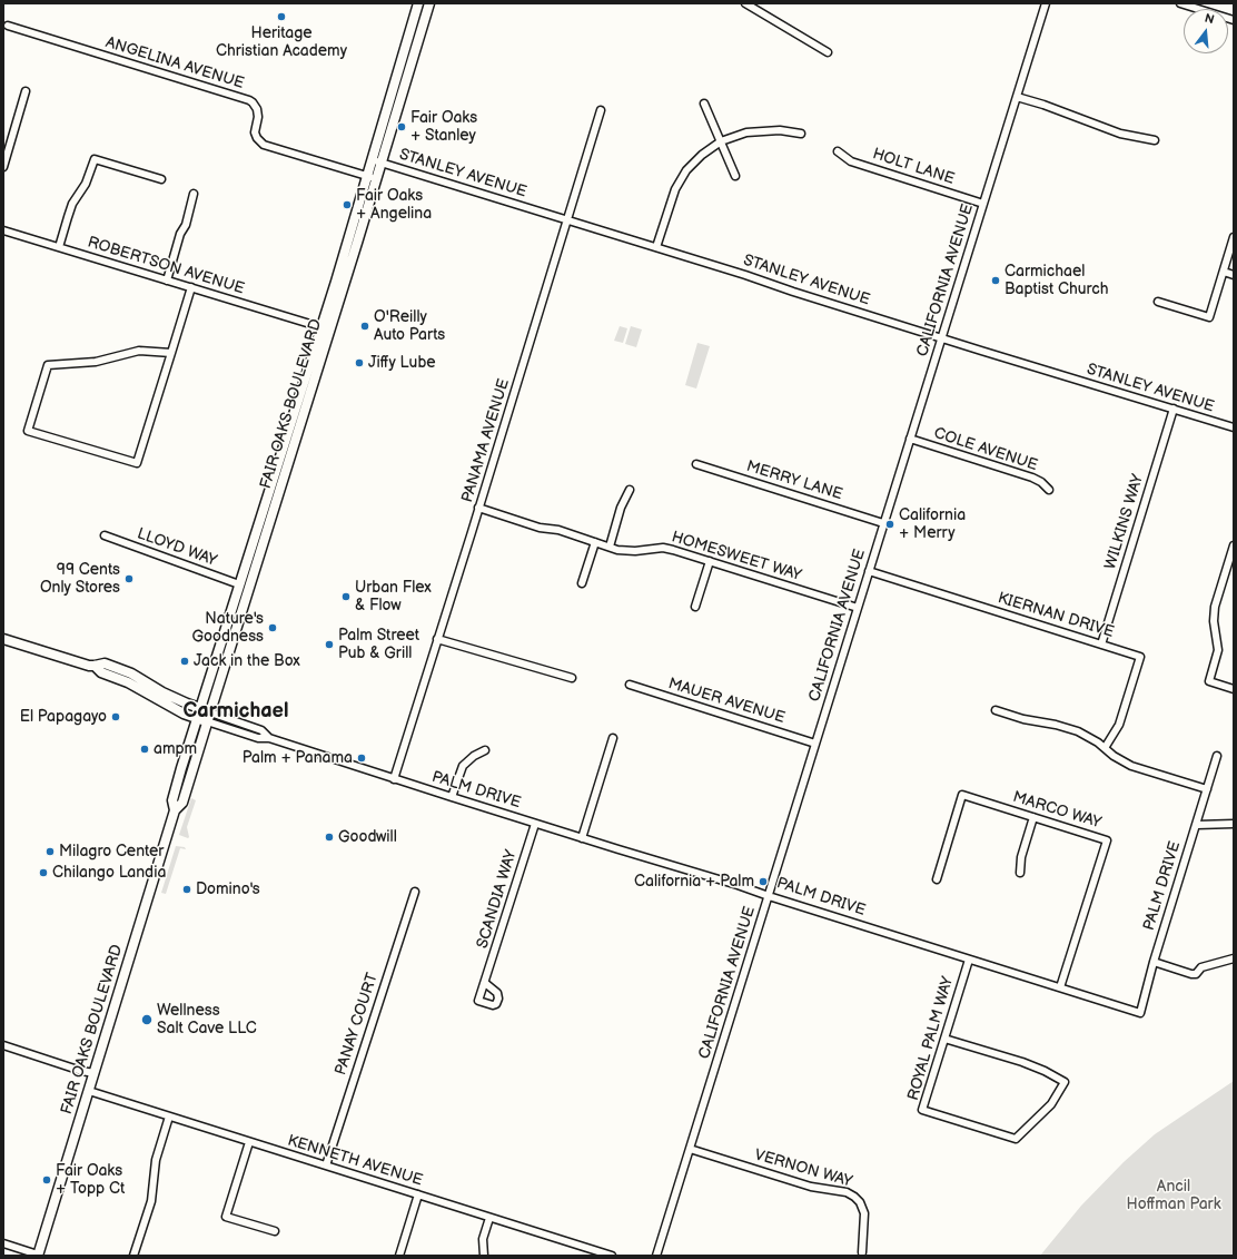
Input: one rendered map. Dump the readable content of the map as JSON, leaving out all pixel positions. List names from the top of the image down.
{
  "streets": {
    "main road": ["FAIR OAKS BOULEVARD", "PALM DRIVE"],
    "street": [
      "ANGELINA AVENUE",
      "HOLT LANE",
      "STANLEY AVENUE",
      "ROBERTSON AVENUE",
      "CALIFORNIA AVENUE",
      "PANAMA AVENUE",
      "COLE AVENUE",
      "MERRY LANE",
      "WILKINS WAY",
      "LLOYD WAY",
      "HOMESWEET WAY",
      "KIERNAN DRIVE",
      "MAUER AVENUE",
      "MARCO WAY",
      "SCANDIA WAY",
      "PANAY COURT",
      "ROYAL PALM WAY",
      "KENNETH AVENUE",
      "VERNON WAY"
    ]
  },
  "crossings": [
    ["ANGELINA AVENUE", "FAIR OAKS BOULEVARD"],
    ["HOLT LANE", "CALIFORNIA AVENUE"],
    ["STANLEY AVENUE", "CALIFORNIA AVENUE"],
    ["STANLEY AVENUE", "FAIR OAKS BOULEVARD"],
    ["STANLEY AVENUE", "PANAMA AVENUE"],
    ["STANLEY AVENUE", "WILKINS WAY"],
    ["ROBERTSON AVENUE", "FAIR OAKS BOULEVARD"],
    ["CALIFORNIA AVENUE", "COLE AVENUE"],
    ["CALIFORNIA AVENUE", "MERRY LANE"],
    ["CALIFORNIA AVENUE", "HOMESWEET WAY"],
    ["CALIFORNIA AVENUE", "KIERNAN DRIVE"],
    ["CALIFORNIA AVENUE", "MAUER AVENUE"],
    ["CALIFORNIA AVENUE", "PALM DRIVE"],
    ["CALIFORNIA AVENUE", "VERNON WAY"],
    ["FAIR OAKS BOULEVARD", "LLOYD WAY"],
    ["FAIR OAKS BOULEVARD", "PALM DRIVE"],
    ["FAIR OAKS BOULEVARD", "KENNETH AVENUE"],
    ["PANAMA AVENUE", "HOMESWEET WAY"],
    ["PANAMA AVENUE", "PALM DRIVE"],
    ["WILKINS WAY", "KIERNAN DRIVE"],
    ["PALM DRIVE", "MARCO WAY"],
    ["PALM DRIVE", "SCANDIA WAY"],
    ["PALM DRIVE", "ROYAL PALM WAY"],
    ["PANAY COURT", "KENNETH AVENUE"]
  ],
  "districts": ["Carmichael"],
  "parks": ["Ancil Hoffman Park"],
  "places": [
    "Heritage Christian Academy",
    "Fair Oaks + Stanley",
    "Fair Oaks + Angelina",
    "Carmichael Baptist Church",
    "O'Reilly Auto Parts",
    "Jiffy Lube",
    "California + Merry",
    "99 Cents Only Stores",
    "Urban Flex & Flow",
    "Nature's Goodness",
    "Palm Street Pub & Grill",
    "Jack in the Box",
    "El Papagayo",
    "ampm",
    "Palm + Panama",
    "Goodwill",
    "Milagro Center",
    "Chilango Landia",
    "California + Palm",
    "Domino's",
    "Wellness Salt Cave LLC",
    "Fair Oaks + Topp Ct"
  ],
  "north": "top"
}
